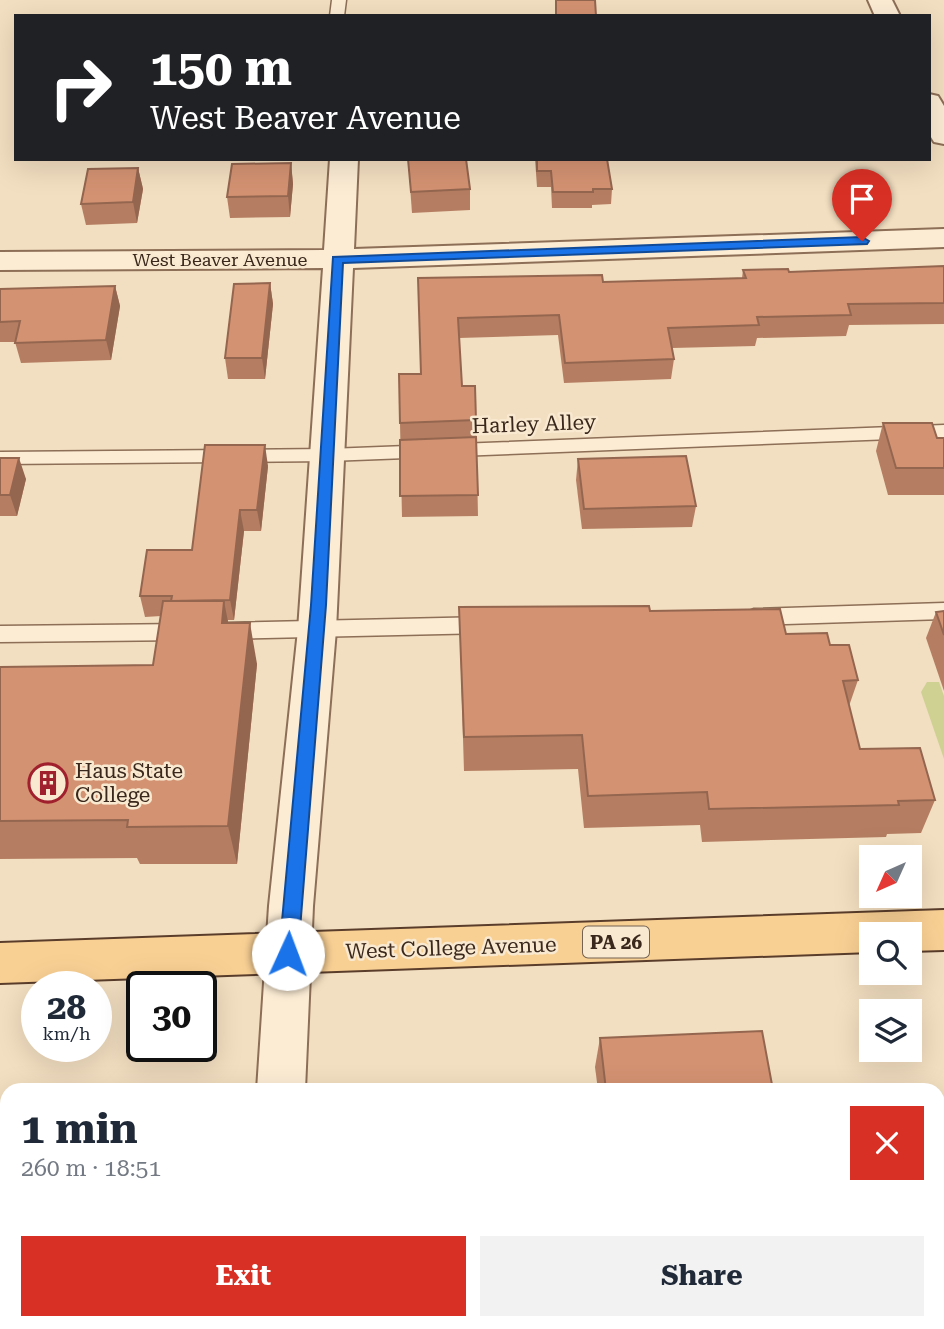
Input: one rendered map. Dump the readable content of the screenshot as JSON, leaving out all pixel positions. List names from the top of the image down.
{
  "streets": {
    "main road": ["PA 26", "West College Avenue"],
    "street": ["West Beaver Avenue"],
    "lane": ["Harley Alley"]
  },
  "places": {
    "building": ["Haus State College"]
  },
  "north": "bottom left",
  "page": {
    "turn": ["150 m", "West Beaver Avenue"],
    "speed": "28 km/h",
    "limit": "30",
    "heading": ["1 min", "260 m · 18:51"],
    "buttons": ["Exit", "Share"]
  }
}
